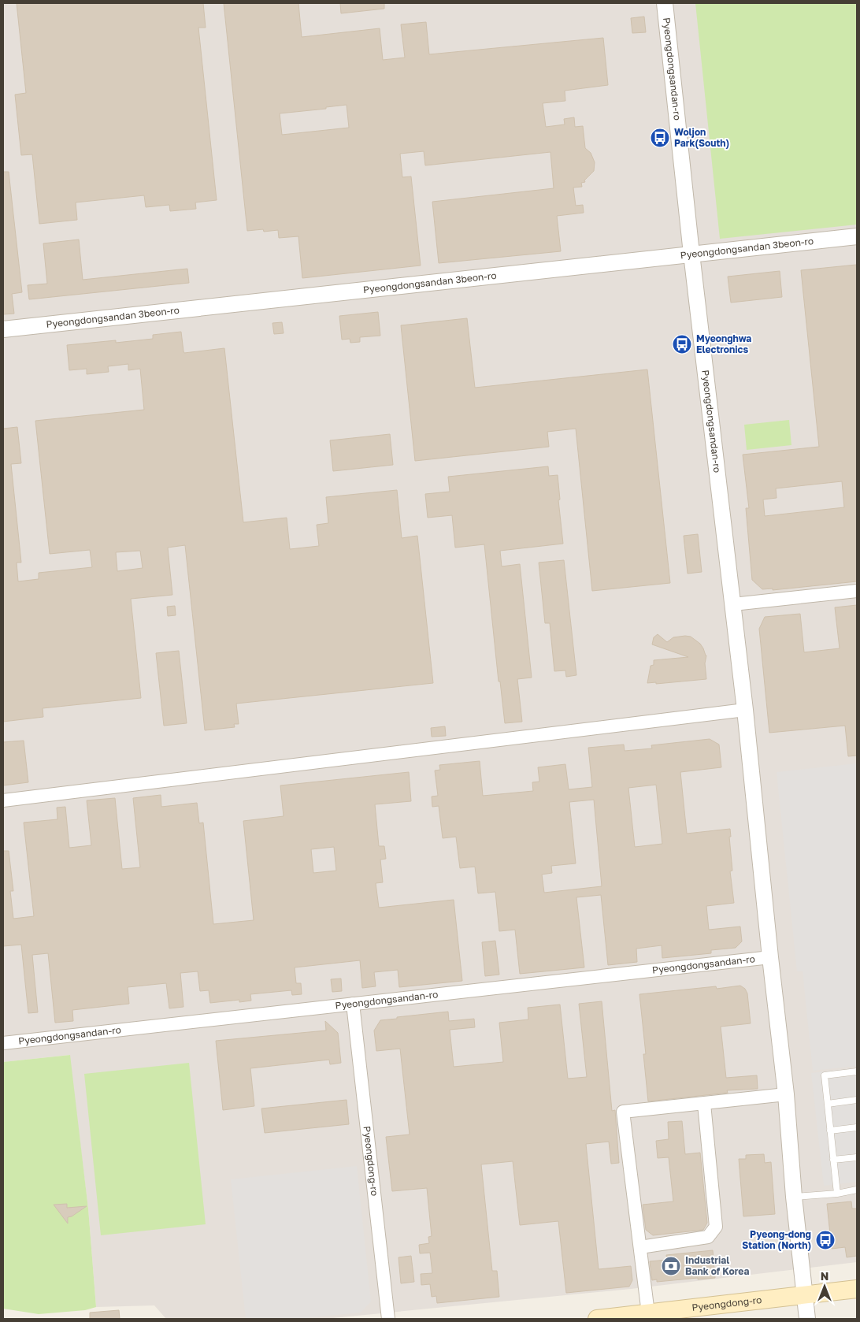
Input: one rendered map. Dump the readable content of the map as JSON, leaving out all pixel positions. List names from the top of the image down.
{
  "streets": {
    "main road": ["Pyeongdong-ro"],
    "street": ["Pyeongdongsandan-ro", "Pyeongdongsandan 3beon-ro"]
  },
  "crossings": [
    ["Pyeongdongsandan-ro", "Pyeongdongsandan 3beon-ro"],
    ["Pyeongdongsandan-ro", "Pyeongdong-ro"]
  ],
  "places": {
    "bus stop": ["Woljon Park(South)", "Myeonghwa Electronics", "Pyeong-dong Station (North)"],
    "bank": ["Industrial Bank of Korea"]
  },
  "north": "top"
}
